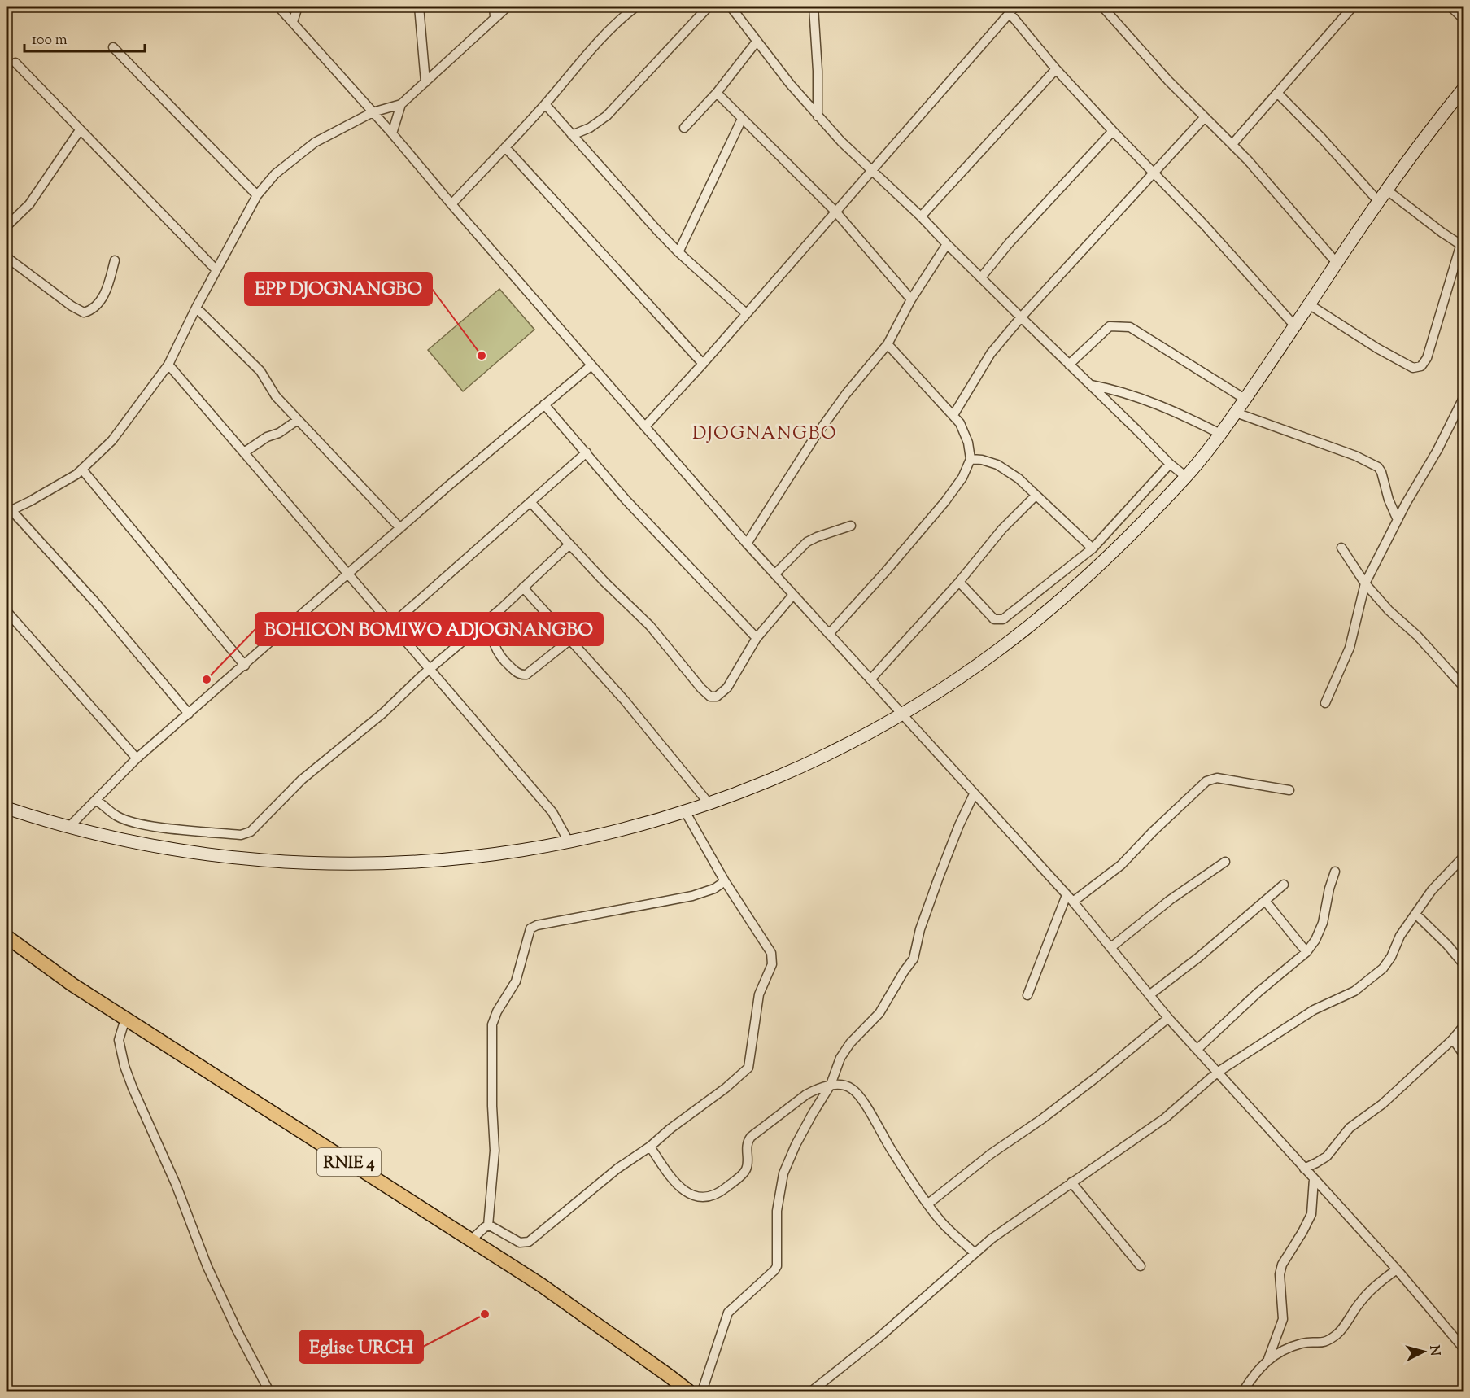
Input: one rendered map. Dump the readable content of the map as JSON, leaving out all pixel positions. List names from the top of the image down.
{
  "streets": {
    "main road": ["RNIE 4"]
  },
  "districts": ["DJOGNANGBO"],
  "places": ["EPP DJOGNANGBO", "BOHICON BOMIWO ADJOGNANGBO", "Eglise URCH"],
  "scale_bar": "100 m",
  "north": "right"
}
